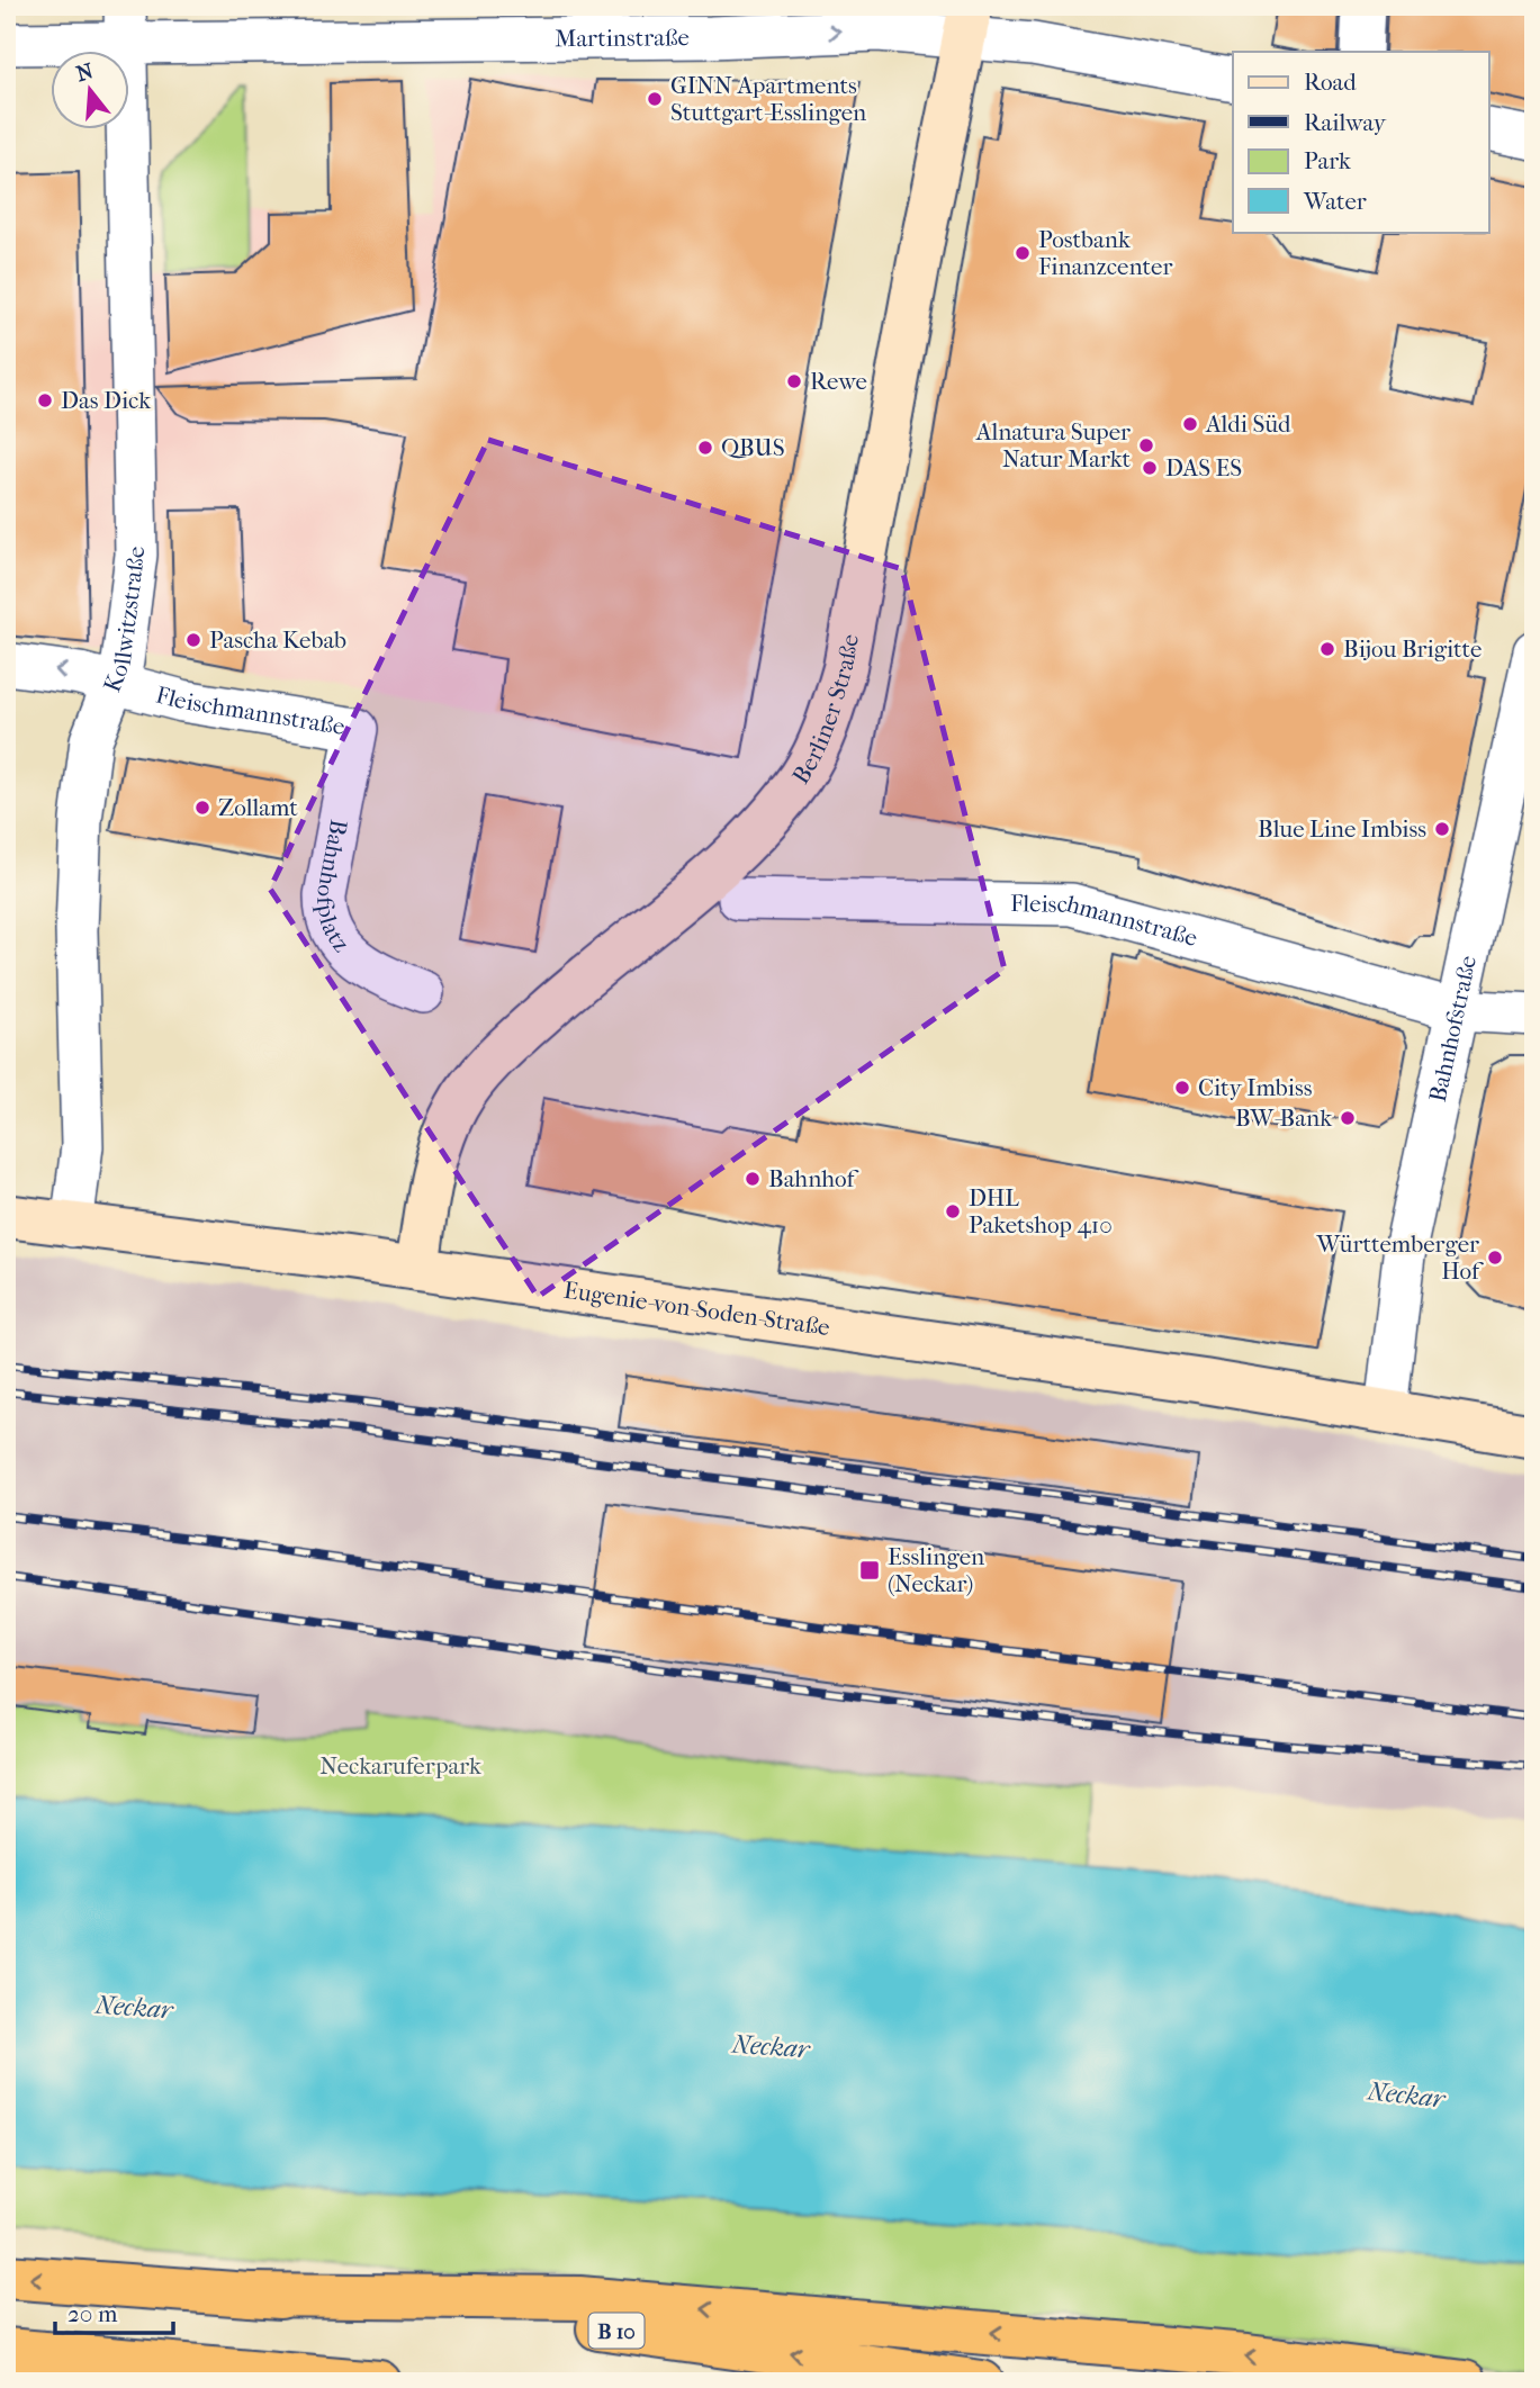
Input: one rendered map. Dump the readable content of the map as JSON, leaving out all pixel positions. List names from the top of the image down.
{
  "streets": {
    "highway": ["B 10"],
    "main road": ["Berliner Straße", "Eugenie-von-Soden-Straße"],
    "street": [
      "Martinstraße",
      "Kollwitzstraße",
      "Fleischmannstraße",
      "Bahnhofplatz",
      "Bahnhofstraße"
    ]
  },
  "crossings": [
    ["Martinstraße", "Kollwitzstraße"],
    ["Martinstraße", "Berliner Straße"],
    ["Kollwitzstraße", "Fleischmannstraße"],
    ["Kollwitzstraße", "Eugenie-von-Soden-Straße"],
    ["Berliner Straße", "Eugenie-von-Soden-Straße"],
    ["Fleischmannstraße", "Bahnhofplatz"],
    ["Fleischmannstraße", "Bahnhofstraße"],
    ["Bahnhofstraße", "Eugenie-von-Soden-Straße"]
  ],
  "one_way": ["Martinstraße"],
  "water": ["Neckar"],
  "parks": ["Neckaruferpark"],
  "places": {
    "other": [
      "GINN Apartments Stuttgart-Esslingen",
      "Postbank Finanzcenter",
      "Rewe",
      "Das Dick",
      "Aldi Süd",
      "Alnatura Super Natur Markt",
      "QBUS",
      "DAS ES",
      "Pascha Kebab",
      "Bijou Brigitte",
      "Zollamt",
      "Blue Line Imbiss",
      "City Imbiss",
      "BW-Bank",
      "Bahnhof",
      "DHL Paketshop 410",
      "Württemberger Hof"
    ],
    "transit": ["Esslingen (Neckar)"]
  },
  "legend": [
    "Road",
    "Railway",
    "Park",
    "Water"
  ],
  "scale_bar": "20 m",
  "north": "top"
}
